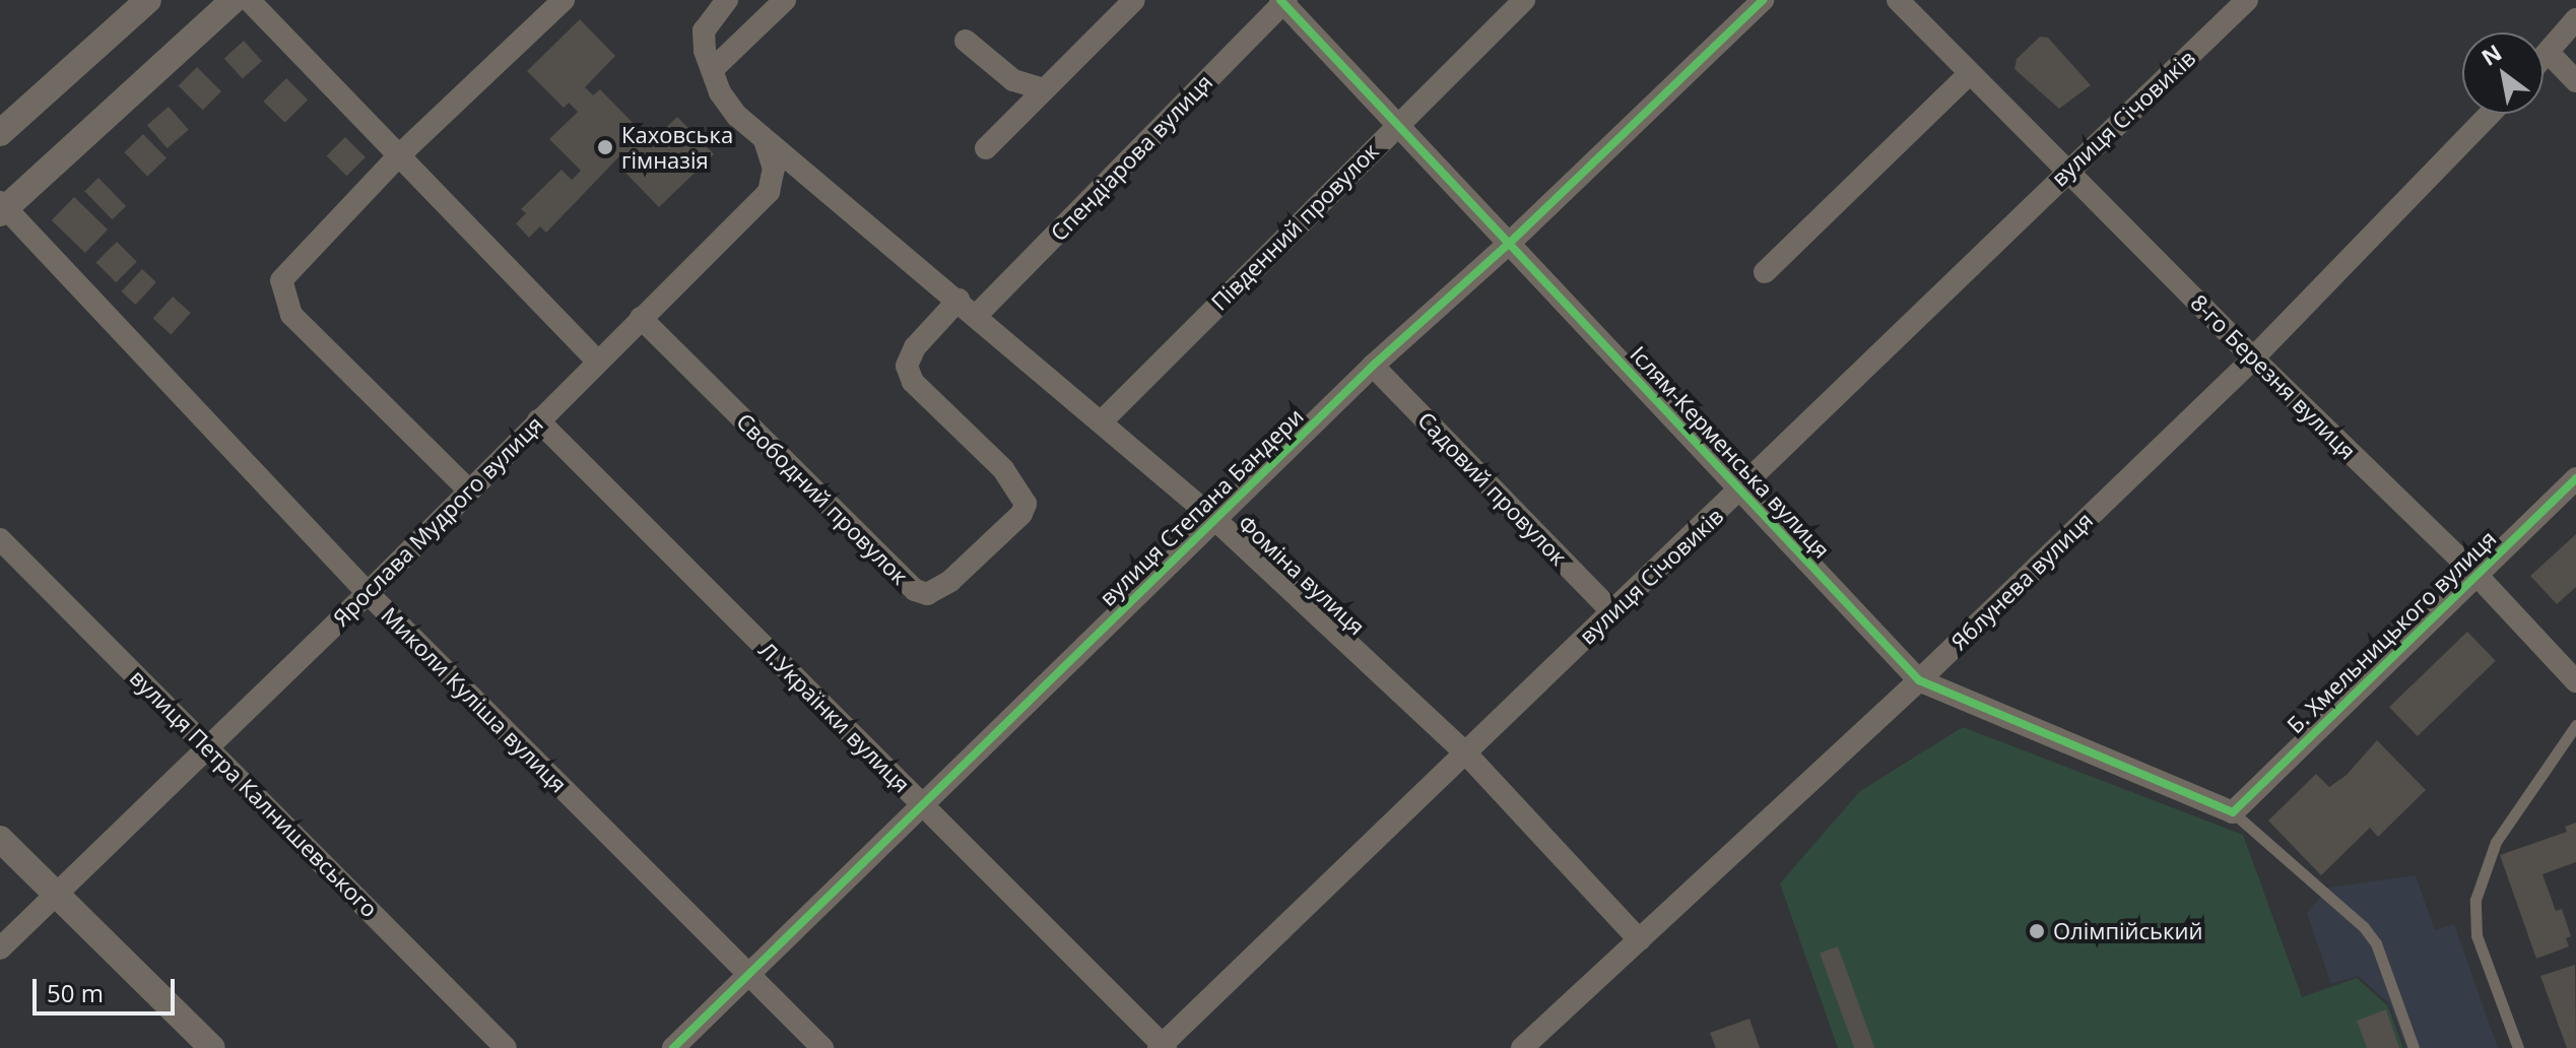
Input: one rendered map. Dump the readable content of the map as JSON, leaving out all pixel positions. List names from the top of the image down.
{
  "streets": {
    "street": [
      "вулиця Січовиків",
      "Спендіарова вулиця",
      "Південний провулок",
      "8-го Березня вулиця",
      "Іслям-Керменська вулиця",
      "Садовий провулок",
      "Свободний провулок",
      "вулиця Степана Бандери",
      "Ярослава Мудрого вулиця",
      "Фоміна вулиця",
      "Яблунева вулиця",
      "Б. Хмельницького вулиця",
      "Миколи Куліша вулиця",
      "Л.Українки вулиця",
      "вулиця Петра Калнишевського"
    ]
  },
  "crossings": [
    ["вулиця Січовиків", "8-го Березня вулиця"],
    ["вулиця Січовиків", "Іслям-Керменська вулиця"],
    ["вулиця Січовиків", "Садовий провулок"],
    ["вулиця Січовиків", "Фоміна вулиця"],
    ["вулиця Січовиків", "Л.Українки вулиця"],
    ["Спендіарова вулиця", "Іслям-Керменська вулиця"],
    ["Спендіарова вулиця", "Фоміна вулиця"],
    ["Південний провулок", "Іслям-Керменська вулиця"],
    ["Південний провулок", "Фоміна вулиця"],
    ["8-го Березня вулиця", "Яблунева вулиця"],
    ["8-го Березня вулиця", "Б. Хмельницького вулиця"],
    ["Іслям-Керменська вулиця", "вулиця Степана Бандери"],
    ["Іслям-Керменська вулиця", "Яблунева вулиця"],
    ["Іслям-Керменська вулиця", "Б. Хмельницького вулиця"],
    ["Садовий провулок", "вулиця Степана Бандери"],
    ["Свободний провулок", "Ярослава Мудрого вулиця"],
    ["Свободний провулок", "Фоміна вулиця"],
    ["вулиця Степана Бандери", "Фоміна вулиця"],
    ["вулиця Степана Бандери", "Миколи Куліша вулиця"],
    ["вулиця Степана Бандери", "Л.Українки вулиця"],
    ["Ярослава Мудрого вулиця", "Фоміна вулиця"],
    ["Ярослава Мудрого вулиця", "Миколи Куліша вулиця"],
    ["Ярослава Мудрого вулиця", "Л.Українки вулиця"],
    ["Ярослава Мудрого вулиця", "вулиця Петра Калнишевського"],
    ["Фоміна вулиця", "Яблунева вулиця"]
  ],
  "places": ["Каховська гімназія", "Олімпійський"],
  "scale_bar": "50 m",
  "north": "top left"
}
